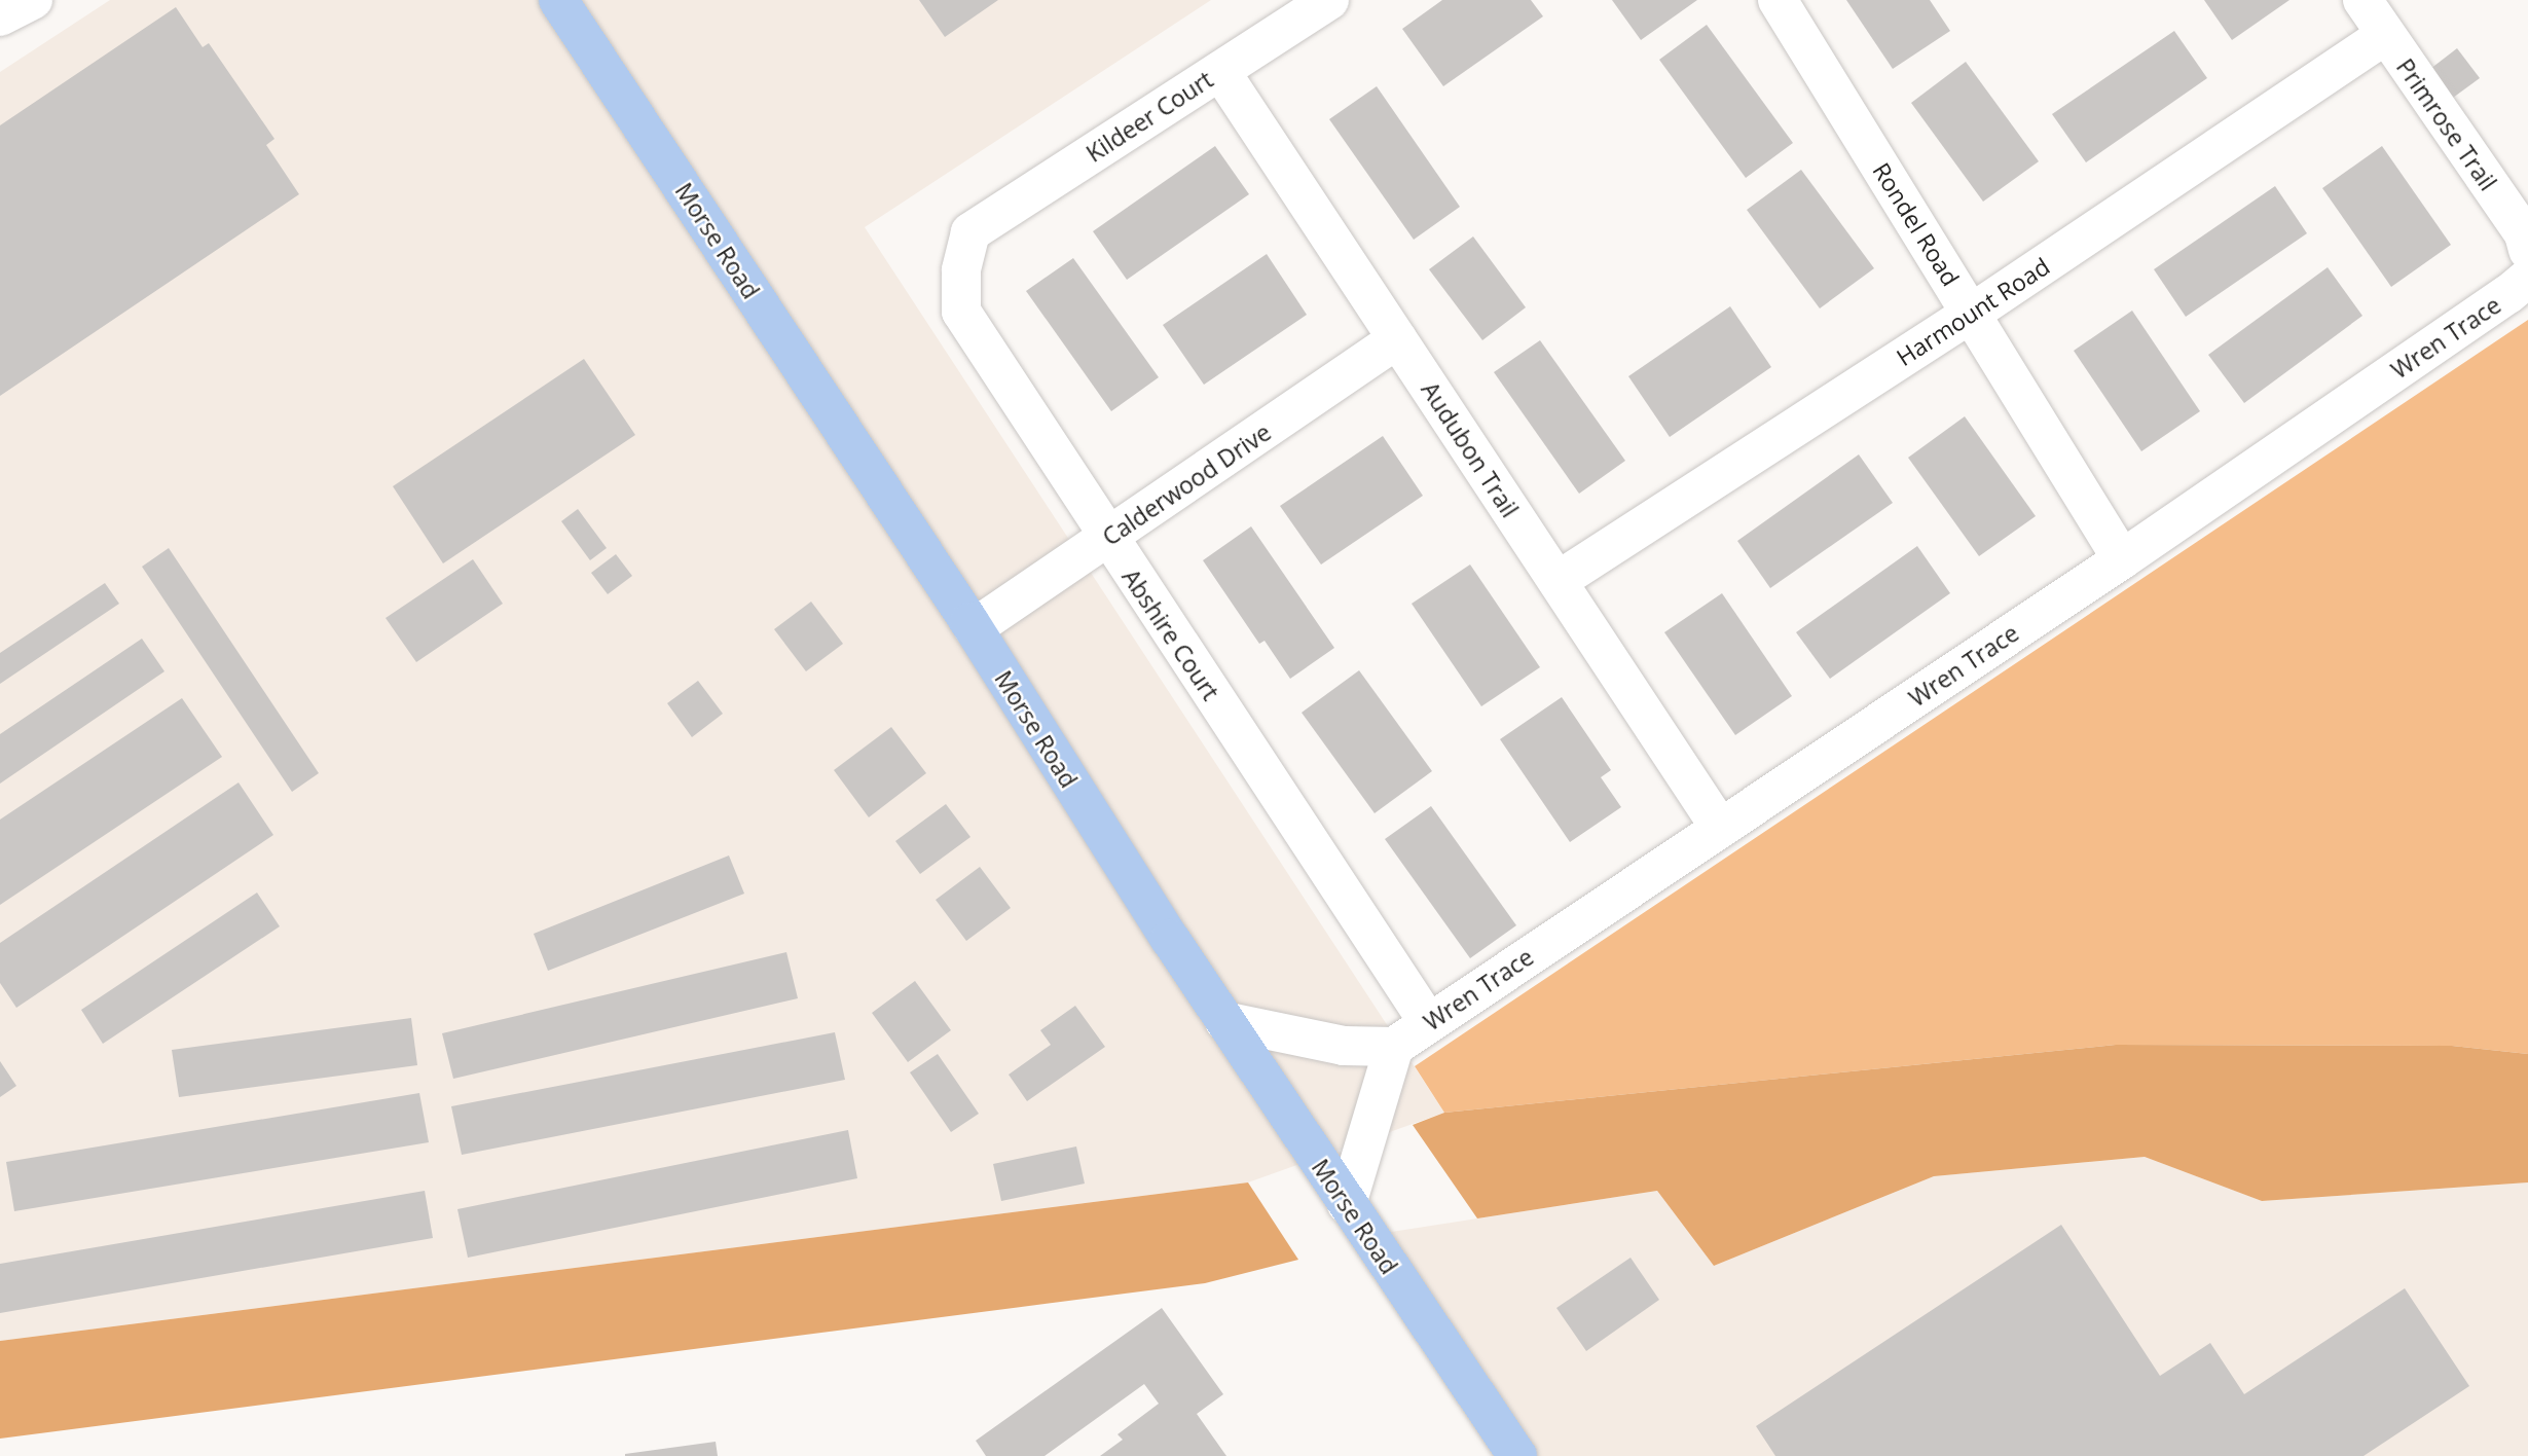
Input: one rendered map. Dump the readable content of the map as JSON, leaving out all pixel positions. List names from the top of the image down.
{
  "streets": {
    "main road": ["Morse Road"],
    "street": [
      "Kildeer Court",
      "Primrose Trail",
      "Rondel Road",
      "Harmount Road",
      "Wren Trace",
      "Audubon Trail",
      "Calderwood Drive",
      "Abshire Court"
    ]
  },
  "crossings": [
    ["Kildeer Court", "Audubon Trail"],
    ["Kildeer Court", "Abshire Court"],
    ["Primrose Trail", "Harmount Road"],
    ["Rondel Road", "Harmount Road"],
    ["Rondel Road", "Wren Trace"],
    ["Morse Road", "Calderwood Drive"],
    ["Harmount Road", "Audubon Trail"],
    ["Wren Trace", "Audubon Trail"],
    ["Wren Trace", "Abshire Court"],
    ["Audubon Trail", "Calderwood Drive"],
    ["Calderwood Drive", "Abshire Court"]
  ]
}
